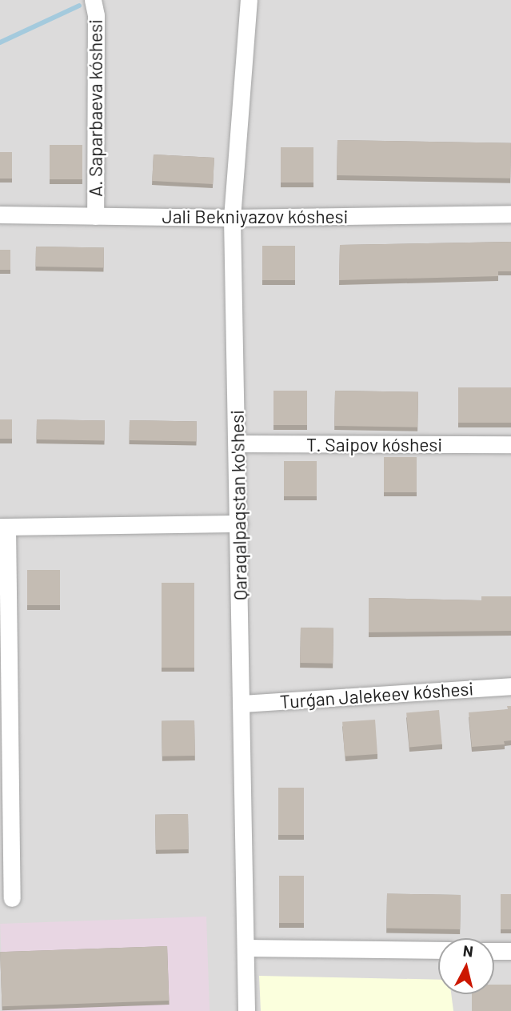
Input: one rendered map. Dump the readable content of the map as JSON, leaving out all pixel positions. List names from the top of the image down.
{
  "streets": {
    "street": [
      "A. Saparbaeva kóshesi",
      "Jali Bekniyazov kóshesi",
      "T. Saipov kóshesi",
      "Qaraqalpaqstan ko'shesi",
      "Turǵan Jalekeev kóshesi"
    ]
  },
  "crossings": [
    ["A. Saparbaeva kóshesi", "Jali Bekniyazov kóshesi"],
    ["Jali Bekniyazov kóshesi", "Qaraqalpaqstan ko'shesi"],
    ["T. Saipov kóshesi", "Qaraqalpaqstan ko'shesi"],
    ["Qaraqalpaqstan ko'shesi", "Turǵan Jalekeev kóshesi"]
  ],
  "north": "top"
}
